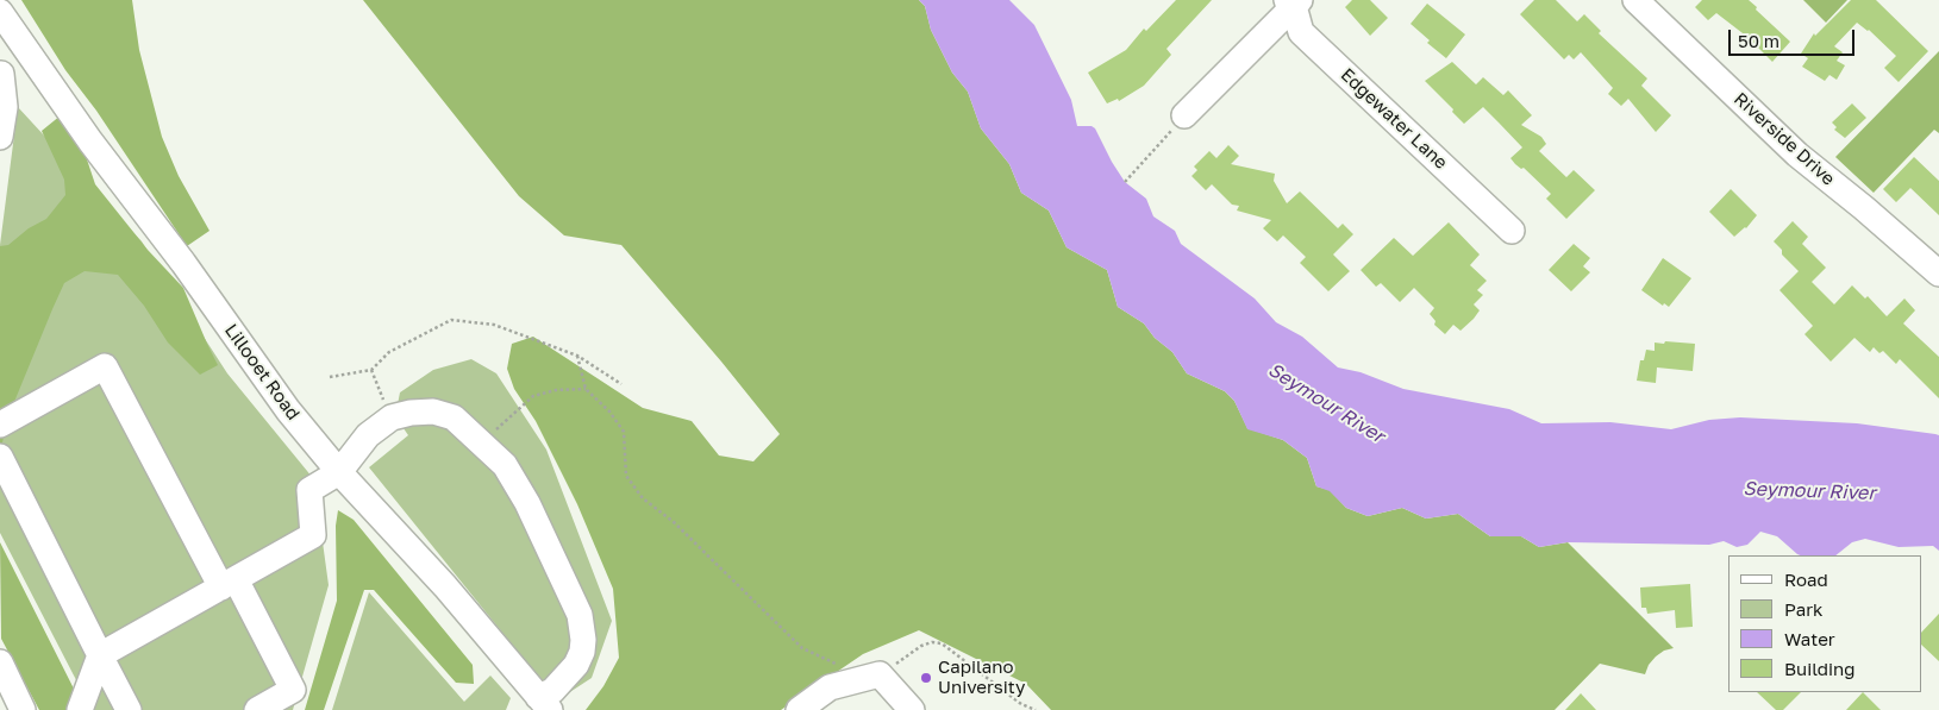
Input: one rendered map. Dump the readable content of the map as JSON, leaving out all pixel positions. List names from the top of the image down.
{
  "streets": {
    "street": ["Edgewater Lane", "Riverside Drive", "Lillooet Road"]
  },
  "water": ["Seymour River"],
  "places": ["Capilano University"],
  "legend": [
    "Road",
    "Park",
    "Water",
    "Building"
  ],
  "scale_bar": "50 m"
}
